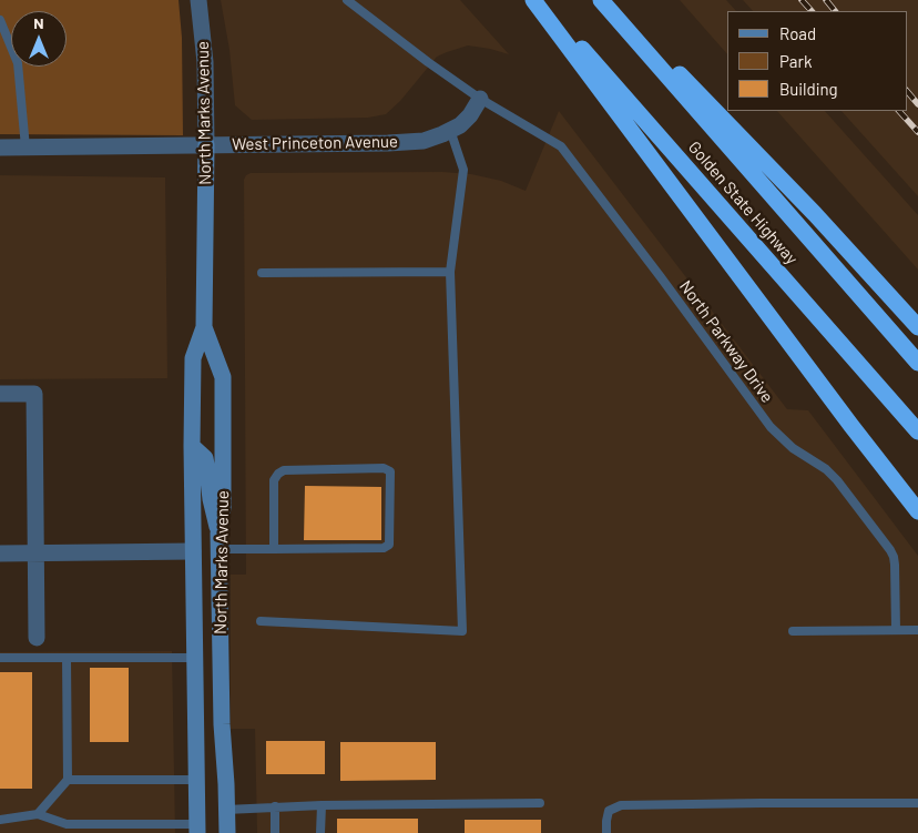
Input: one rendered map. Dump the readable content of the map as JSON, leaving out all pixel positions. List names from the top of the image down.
{
  "streets": {
    "highway": ["Golden State Highway"],
    "main road": ["North Marks Avenue"],
    "street": ["West Princeton Avenue"],
    "lane": ["North Parkway Drive"]
  },
  "crossings": [
    ["North Marks Avenue", "West Princeton Avenue"],
    ["West Princeton Avenue", "North Parkway Drive"]
  ],
  "legend": ["Road", "Park", "Building"],
  "north": "top"
}
